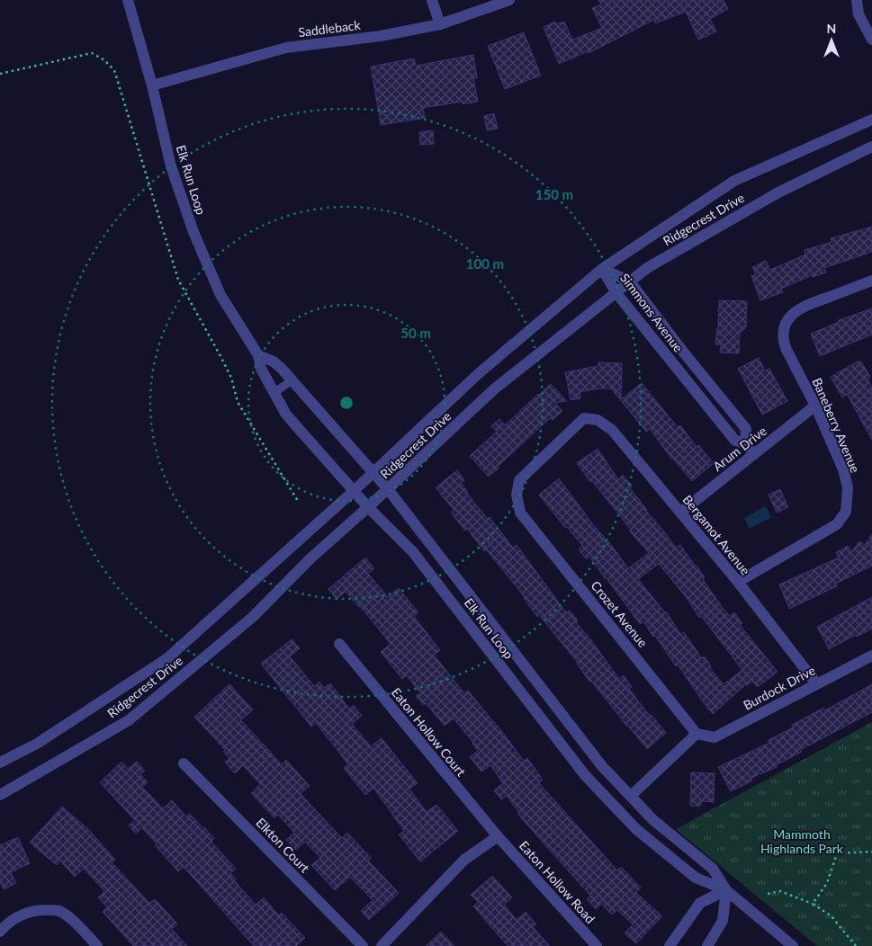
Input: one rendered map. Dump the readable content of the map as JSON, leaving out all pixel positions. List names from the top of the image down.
{
  "streets": {
    "street": [
      "Saddleback",
      "Elk Run Loop",
      "Ridgecrest Drive",
      "Simmons Avenue",
      "Baneberry Avenue",
      "Arum Drive",
      "Bergamot Avenue",
      "Crozet Avenue",
      "Burdock Drive",
      "Eaton Hollow Court",
      "Elkton Court",
      "Eaton Hollow Road"
    ]
  },
  "crossings": [
    ["Saddleback", "Elk Run Loop"],
    ["Elk Run Loop", "Ridgecrest Drive"],
    ["Ridgecrest Drive", "Simmons Avenue"],
    ["Simmons Avenue", "Arum Drive"],
    ["Baneberry Avenue", "Arum Drive"],
    ["Baneberry Avenue", "Bergamot Avenue"],
    ["Arum Drive", "Bergamot Avenue"],
    ["Bergamot Avenue", "Crozet Avenue"],
    ["Bergamot Avenue", "Burdock Drive"],
    ["Crozet Avenue", "Burdock Drive"],
    ["Eaton Hollow Court", "Eaton Hollow Road"]
  ],
  "parks": ["Mammoth Highlands Park"],
  "north": "top",
  "rings": ["150 m", "100 m", "50 m"]
}
